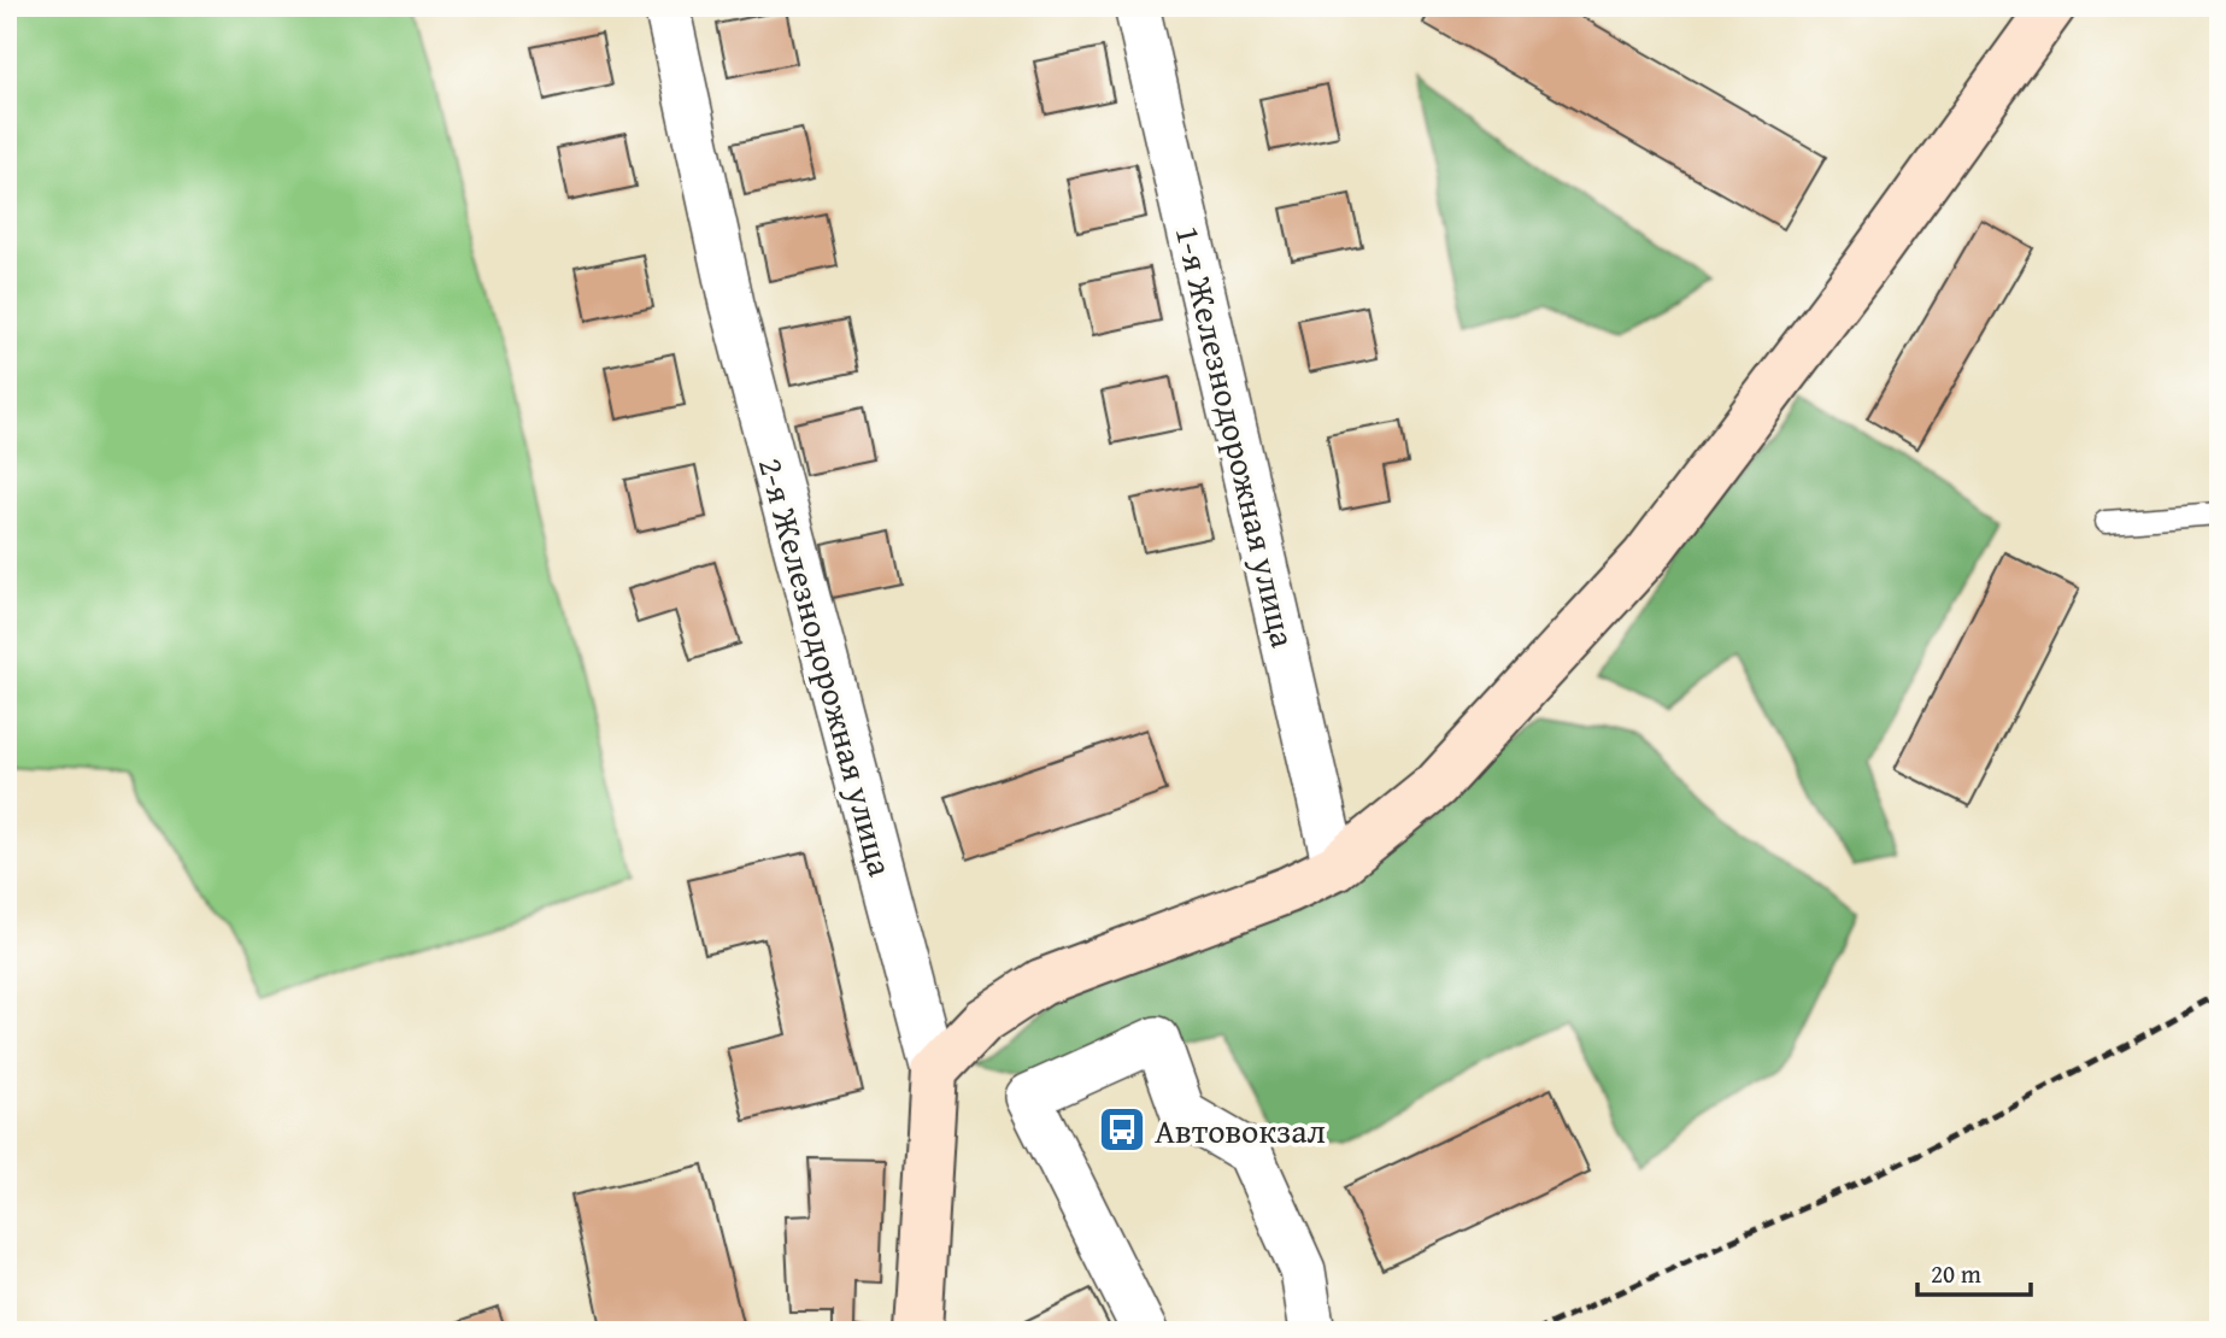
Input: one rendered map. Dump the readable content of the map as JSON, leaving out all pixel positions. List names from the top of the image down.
{
  "streets": {
    "street": ["1-я Железнодорожная улица", "2-я Железнодорожная улица"]
  },
  "places": {
    "bus stop": ["Автовокзал"]
  },
  "scale_bar": "20 m"
}
